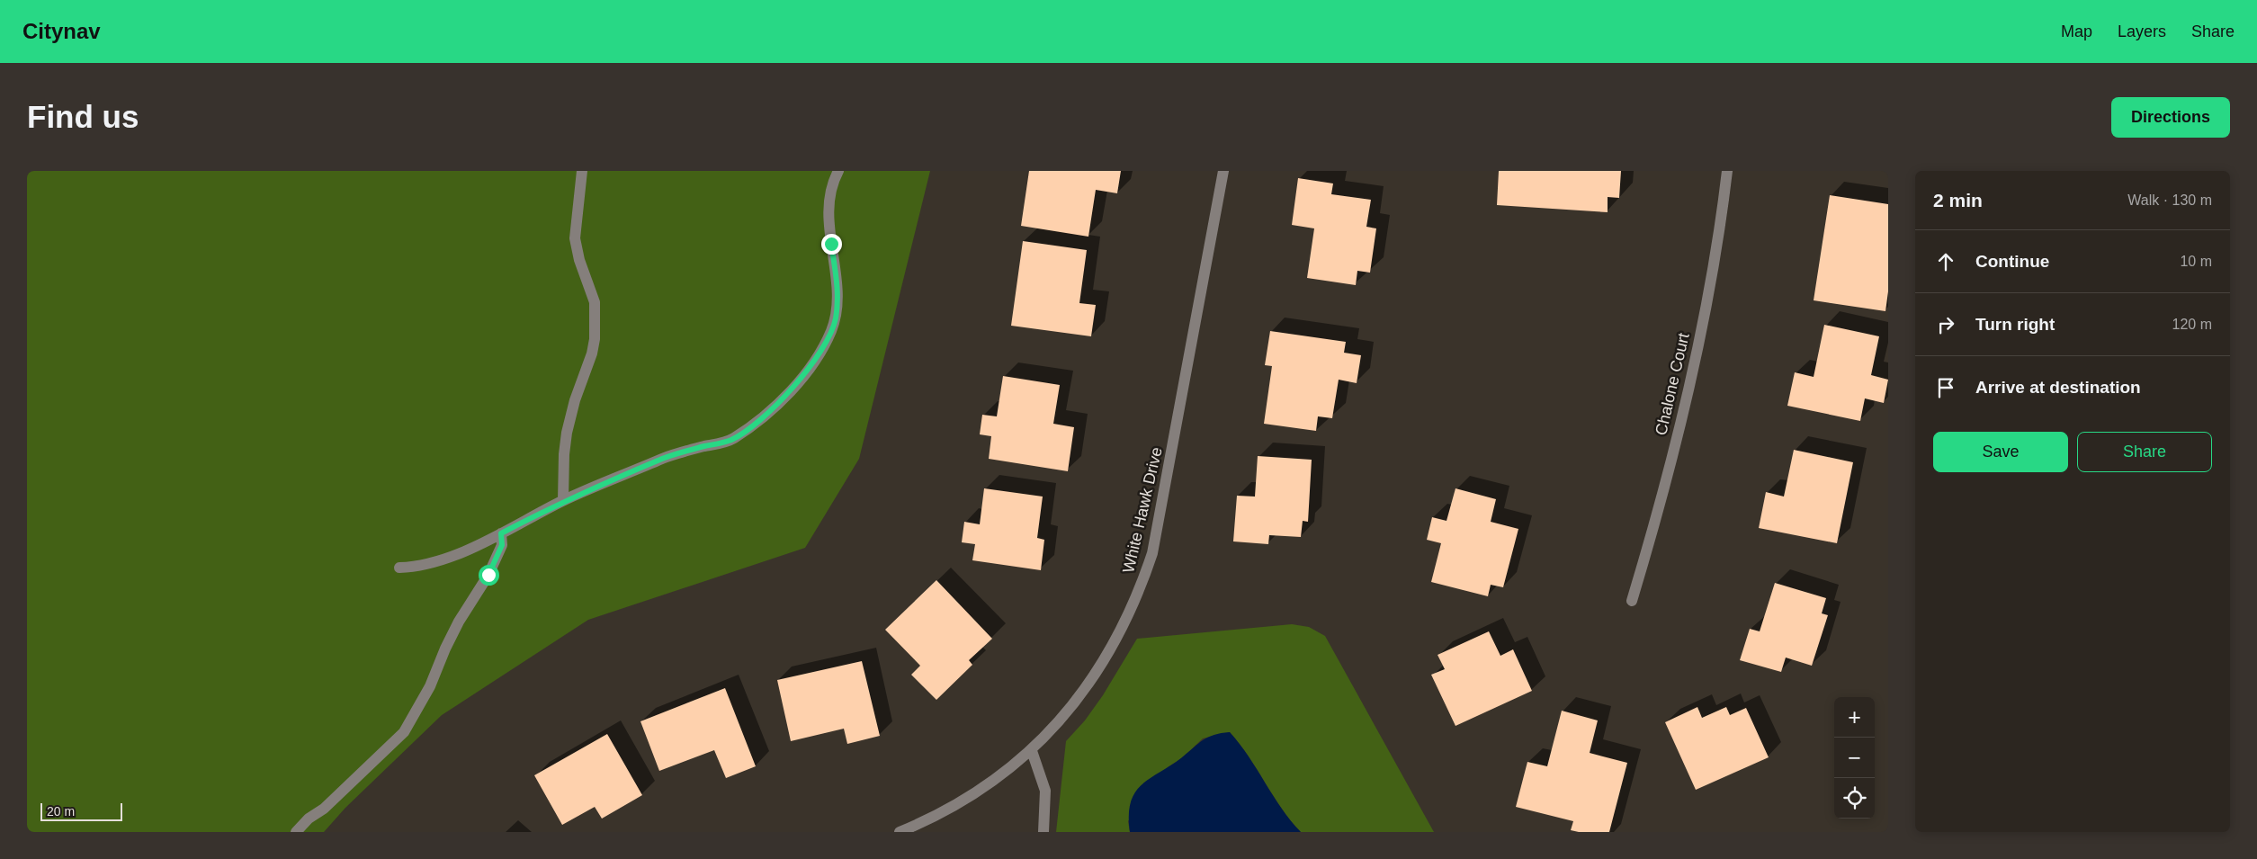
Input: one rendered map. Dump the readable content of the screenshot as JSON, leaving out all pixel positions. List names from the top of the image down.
{
  "streets": {
    "street": ["Chalone Court", "White Hawk Drive"]
  },
  "scale_bar": "20 m",
  "page": {
    "header": "Citynav",
    "nav": ["Map", "Layers", "Share"],
    "buttons": [
      "Directions",
      ["Save", "Share"]
    ],
    "title": "Find us",
    "heading": ["2 min", "Walk · 130 m"],
    "list": [
      ["Continue", "10 m"],
      ["Turn right", "120 m"],
      "Arrive at destination"
    ],
    "map_buttons": ["+", "−"],
    "scale": "20 m"
  }
}
